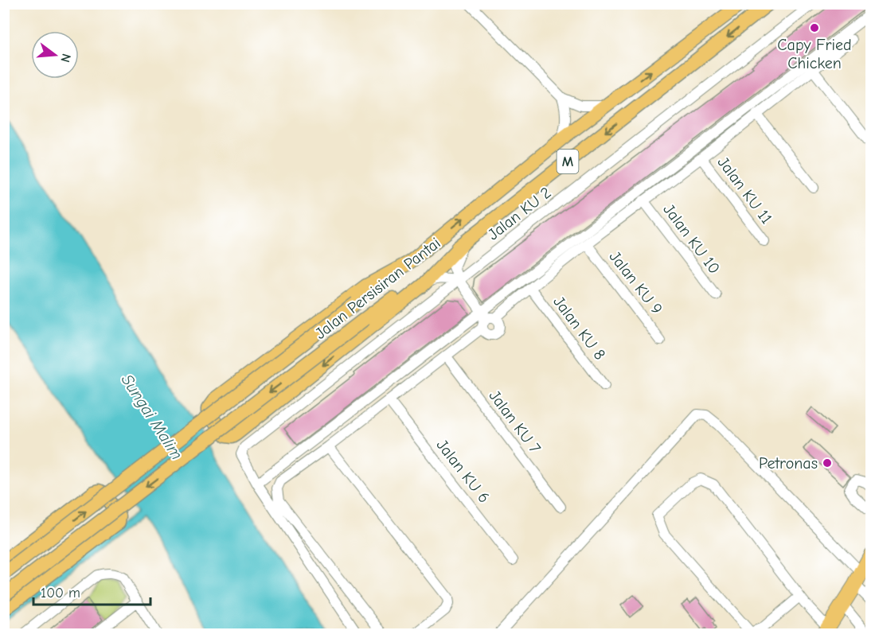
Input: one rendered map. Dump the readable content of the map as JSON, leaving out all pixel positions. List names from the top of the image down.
{
  "streets": {
    "main road": ["M", "Jalan Persisiran Pantai"],
    "street": [
      "Jalan KU 11",
      "Jalan KU 2",
      "Jalan KU 10",
      "Jalan KU 9",
      "Jalan KU 8",
      "Jalan KU 7",
      "Jalan KU 6"
    ]
  },
  "water": ["Sungai Malim"],
  "places": ["Capy Fried Chicken", "Petronas"],
  "scale_bar": "100 m",
  "north": "right"
}
